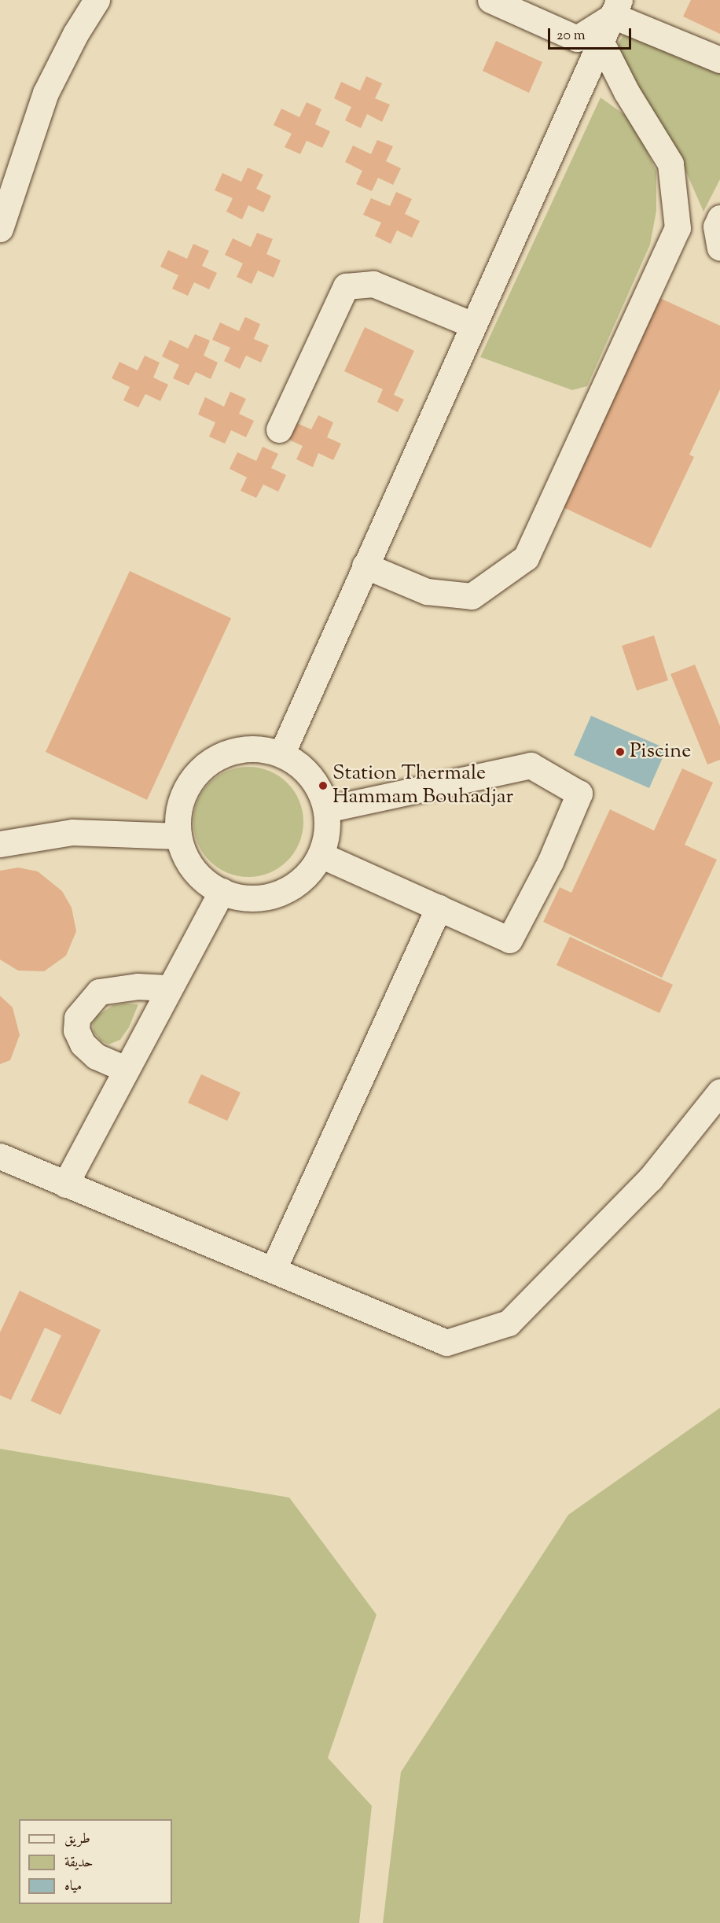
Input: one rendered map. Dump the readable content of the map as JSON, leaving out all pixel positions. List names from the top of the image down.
{
  "places": ["Piscine", "Station Thermale Hammam Bouhadjar"],
  "legend": ["طريق", "حديقة", "مياه"],
  "scale_bar": "20 m"
}
